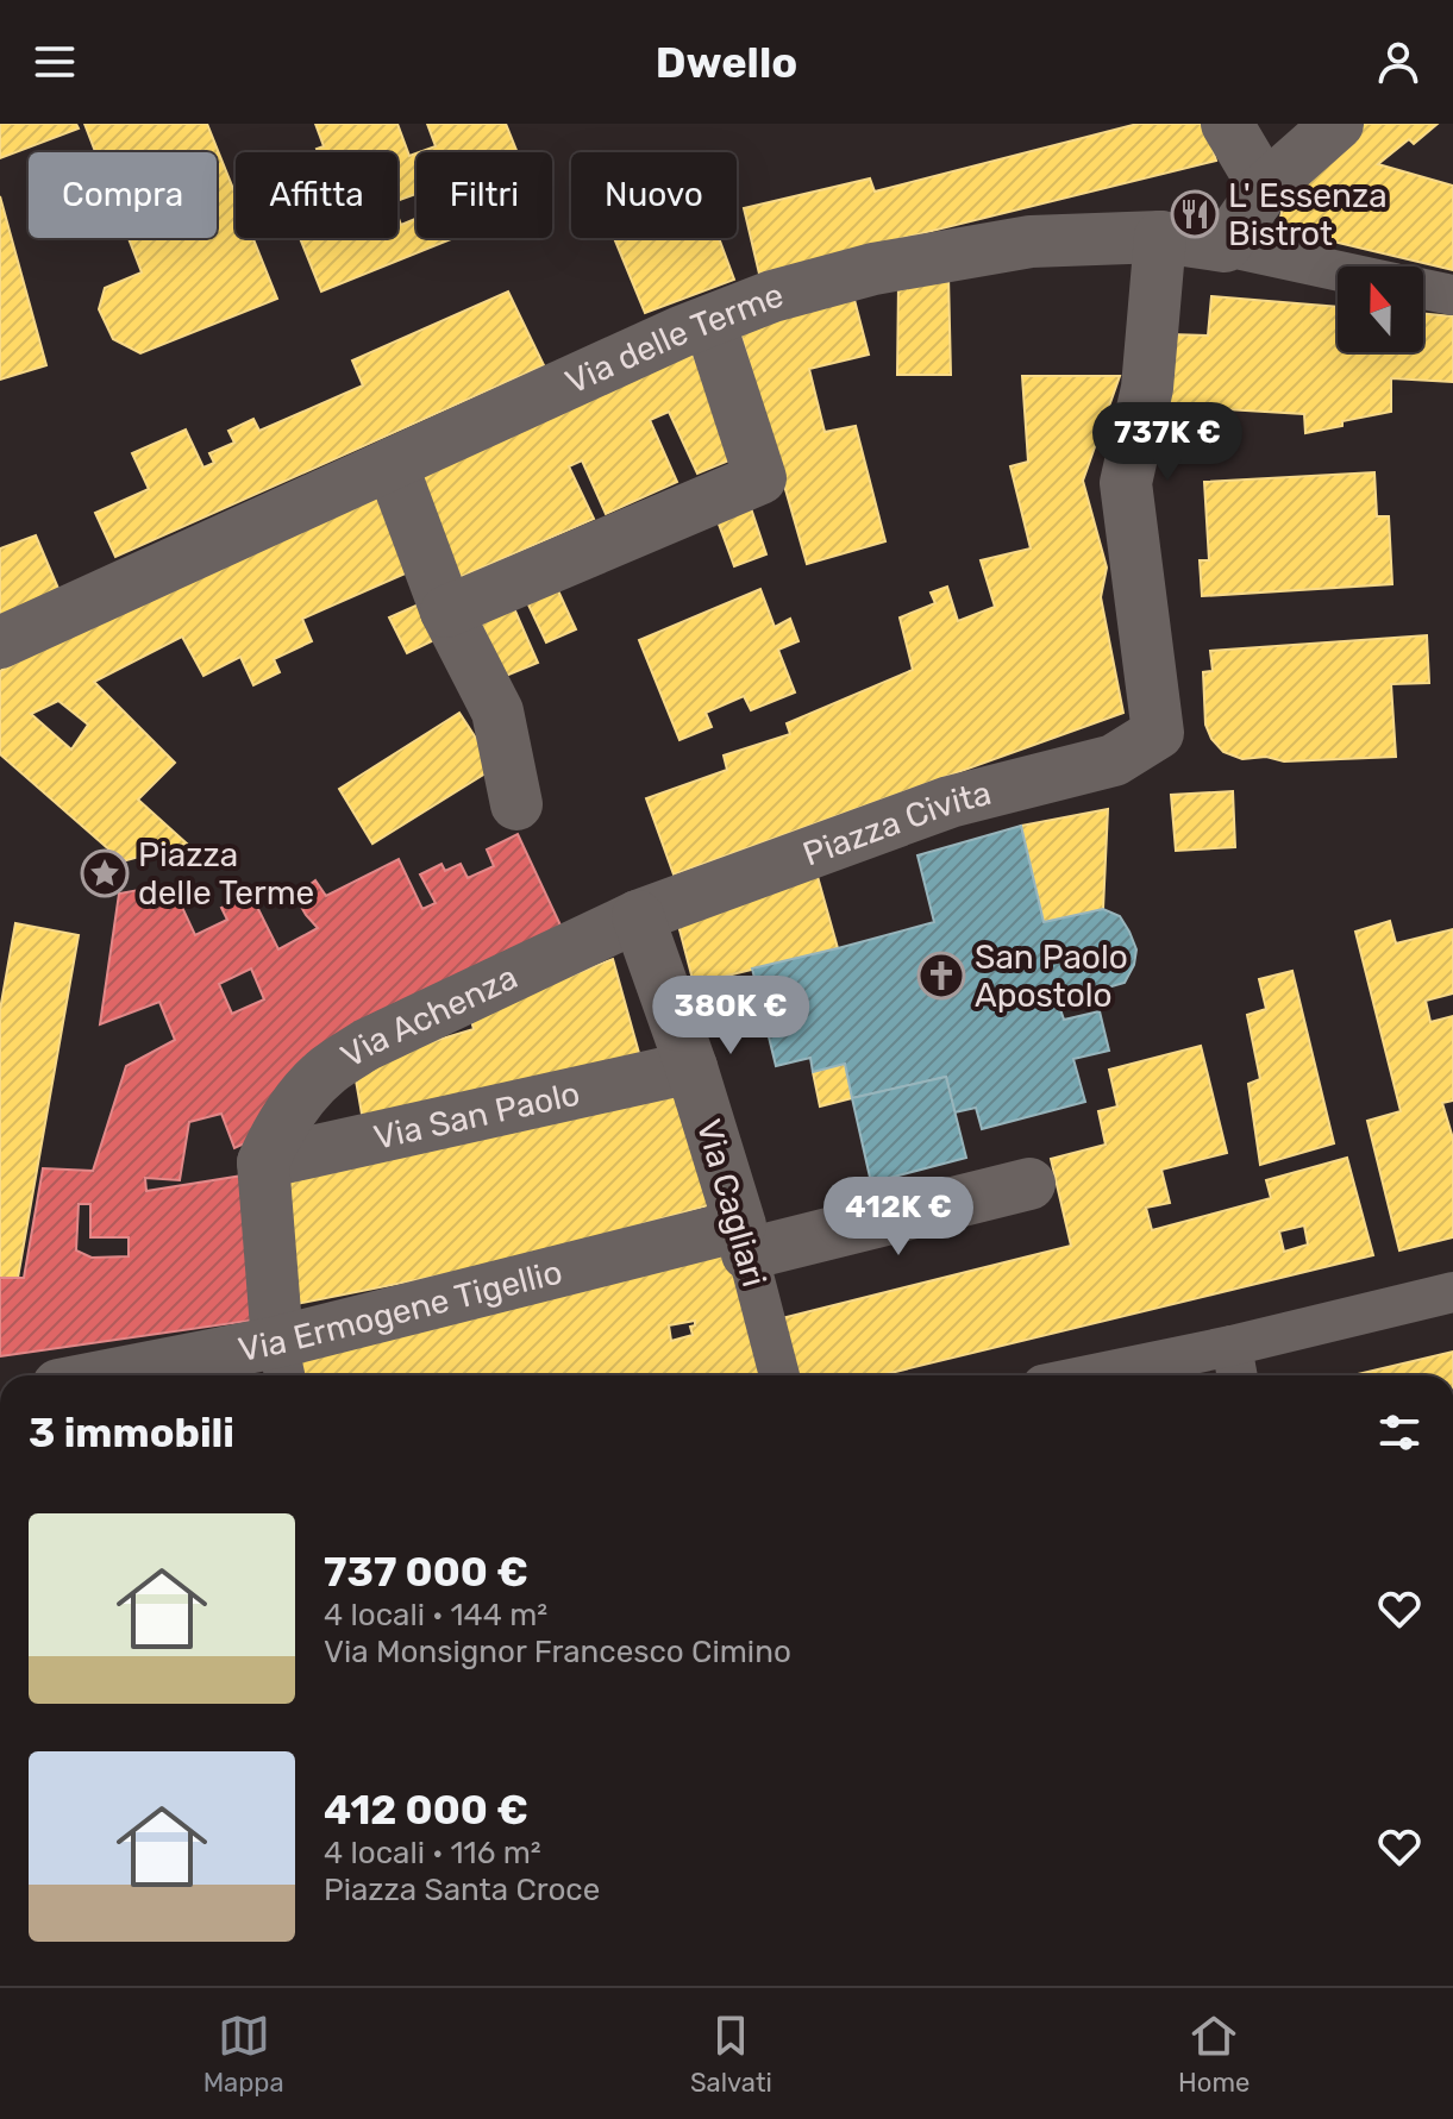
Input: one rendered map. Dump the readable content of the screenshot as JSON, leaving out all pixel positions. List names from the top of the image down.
{
  "streets": {
    "street": [
      "Via delle Terme",
      "Piazza Civita",
      "Via Achenza",
      "Via San Paolo",
      "Via Cagliari",
      "Via Ermogene Tigellio"
    ]
  },
  "crossings": [
    ["Via delle Terme", "Piazza Civita"],
    ["Piazza Civita", "Via Achenza"],
    ["Piazza Civita", "Via Cagliari"],
    ["Via Achenza", "Via San Paolo"],
    ["Via Achenza", "Via Cagliari"],
    ["Via San Paolo", "Via Cagliari"],
    ["Via Cagliari", "Via Ermogene Tigellio"]
  ],
  "places": {
    "restaurant": ["L' Essenza Bistrot"],
    "place": ["Piazza delle Terme"],
    "church": ["San Paolo Apostolo"]
  },
  "north": "top",
  "page": {
    "header": "Dwello",
    "chip": [
      "Compra",
      "Affitta",
      "Filtri",
      "Nuovo"
    ],
    "price": ["737K €", "380K €", "412K €"],
    "heading": "3 immobili",
    "list": [
      {
        "name": "737 000 €",
        "note": "4 locali · 144 m² · Via Monsignor Francesco Cimino"
      },
      {
        "name": "412 000 €",
        "note": "4 locali · 116 m² · Piazza Santa Croce"
      }
    ],
    "tabs": ["Mappa", "Salvati", "Home"]
  }
}
